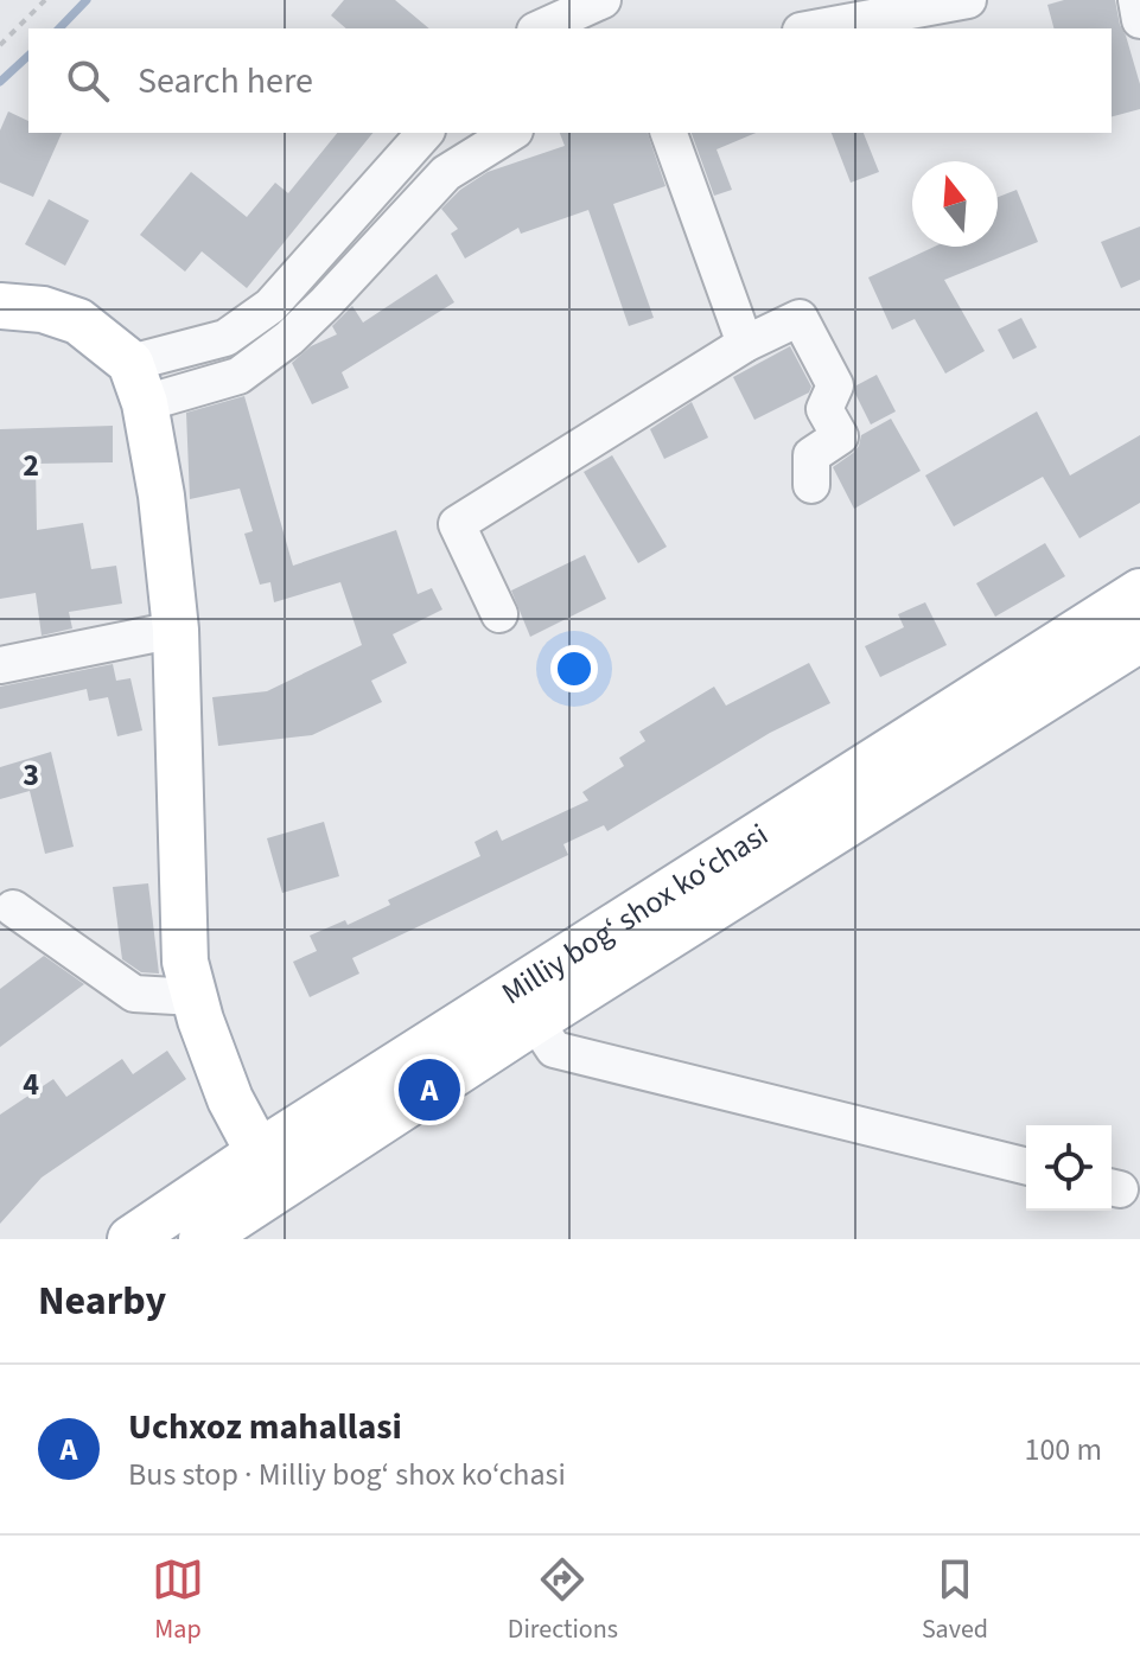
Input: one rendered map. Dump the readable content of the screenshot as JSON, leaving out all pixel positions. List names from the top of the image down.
{
  "streets": {
    "main road": ["Milliy bog‘ shox ko‘chasi"]
  },
  "north": "top",
  "page": {
    "search": "Search here",
    "pins": "A",
    "heading": "Nearby",
    "list": [
      {
        "mark": "A",
        "name": "Uchxoz mahallasi",
        "note": "Bus stop · Milliy bog‘ shox ko‘chasi",
        "value": "100 m"
      }
    ],
    "nav": ["Map", "Directions", "Saved"]
  },
  "grid": {
    "rows": ["2", "3", "4"]
  }
}
